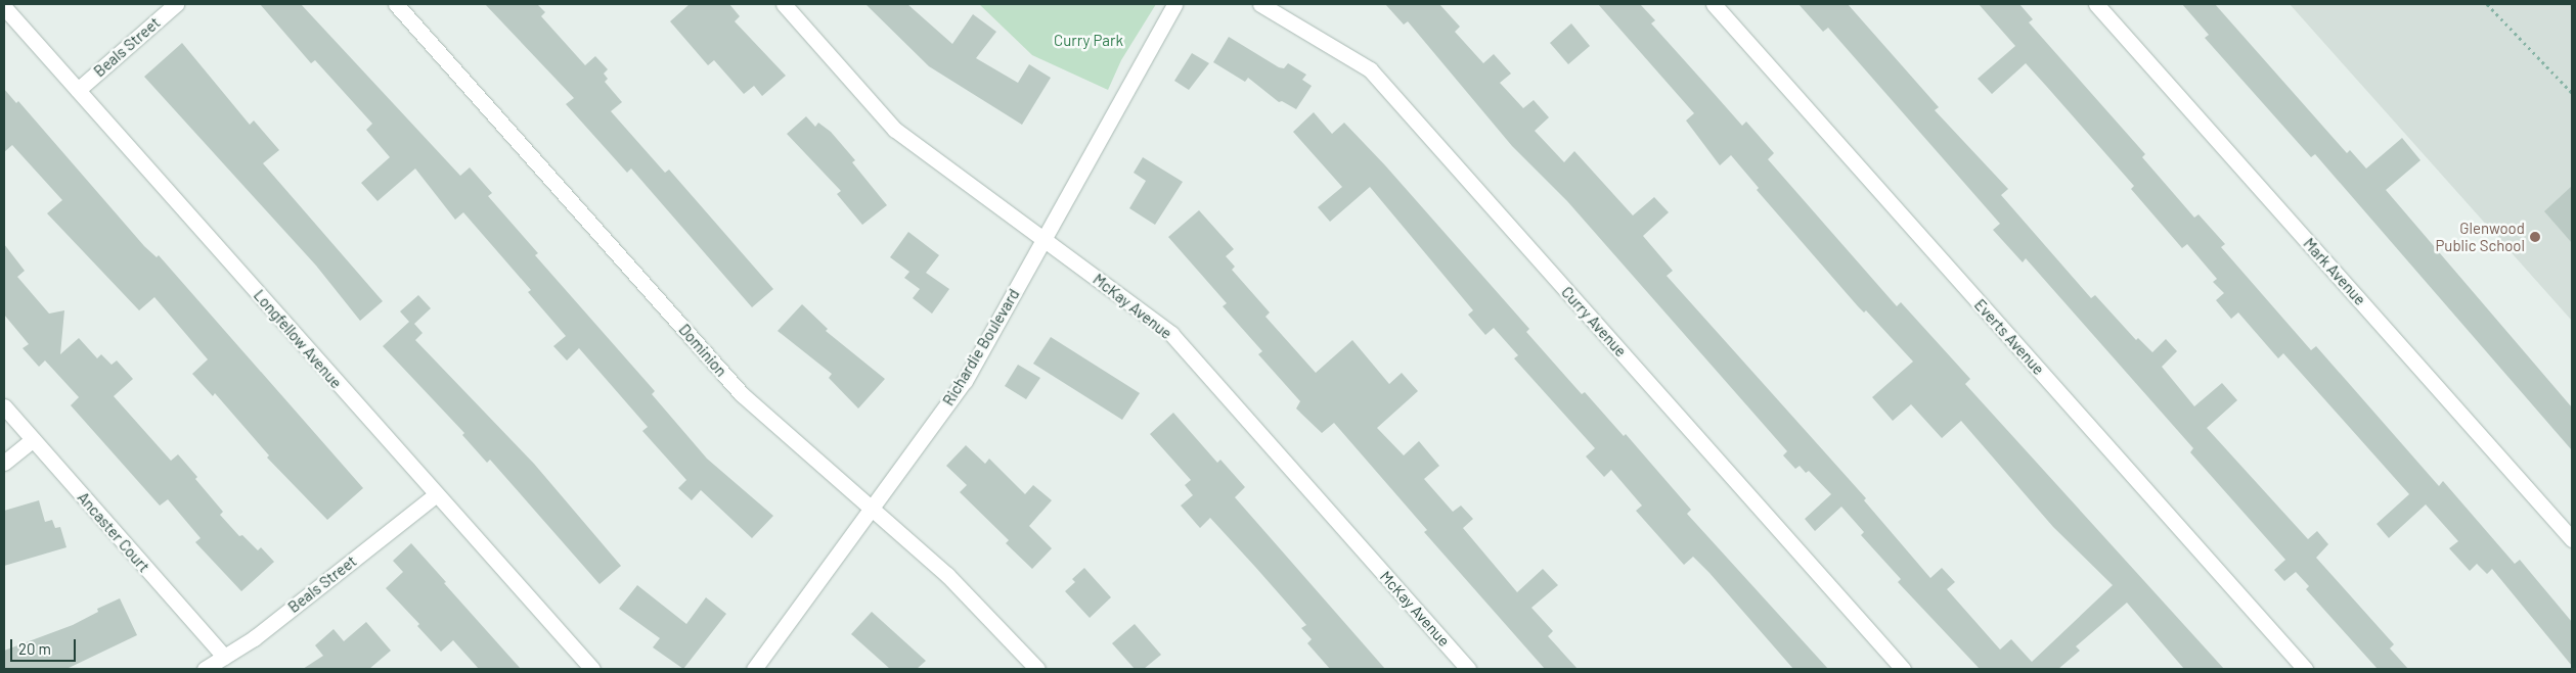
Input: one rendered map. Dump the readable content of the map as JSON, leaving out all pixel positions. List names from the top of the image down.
{
  "streets": {
    "street": [
      "Beals Street",
      "Mark Avenue",
      "McKay Avenue",
      "Curry Avenue",
      "Everts Avenue",
      "Longfellow Avenue",
      "Richardie Boulevard",
      "Dominion",
      "Ancaster Court"
    ]
  },
  "crossings": [
    ["Beals Street", "Longfellow Avenue"],
    ["Beals Street", "Ancaster Court"],
    ["McKay Avenue", "Richardie Boulevard"],
    ["Richardie Boulevard", "Dominion"]
  ],
  "parks": ["Curry Park"],
  "places": ["Glenwood Public School"],
  "scale_bar": "20 m"
}
